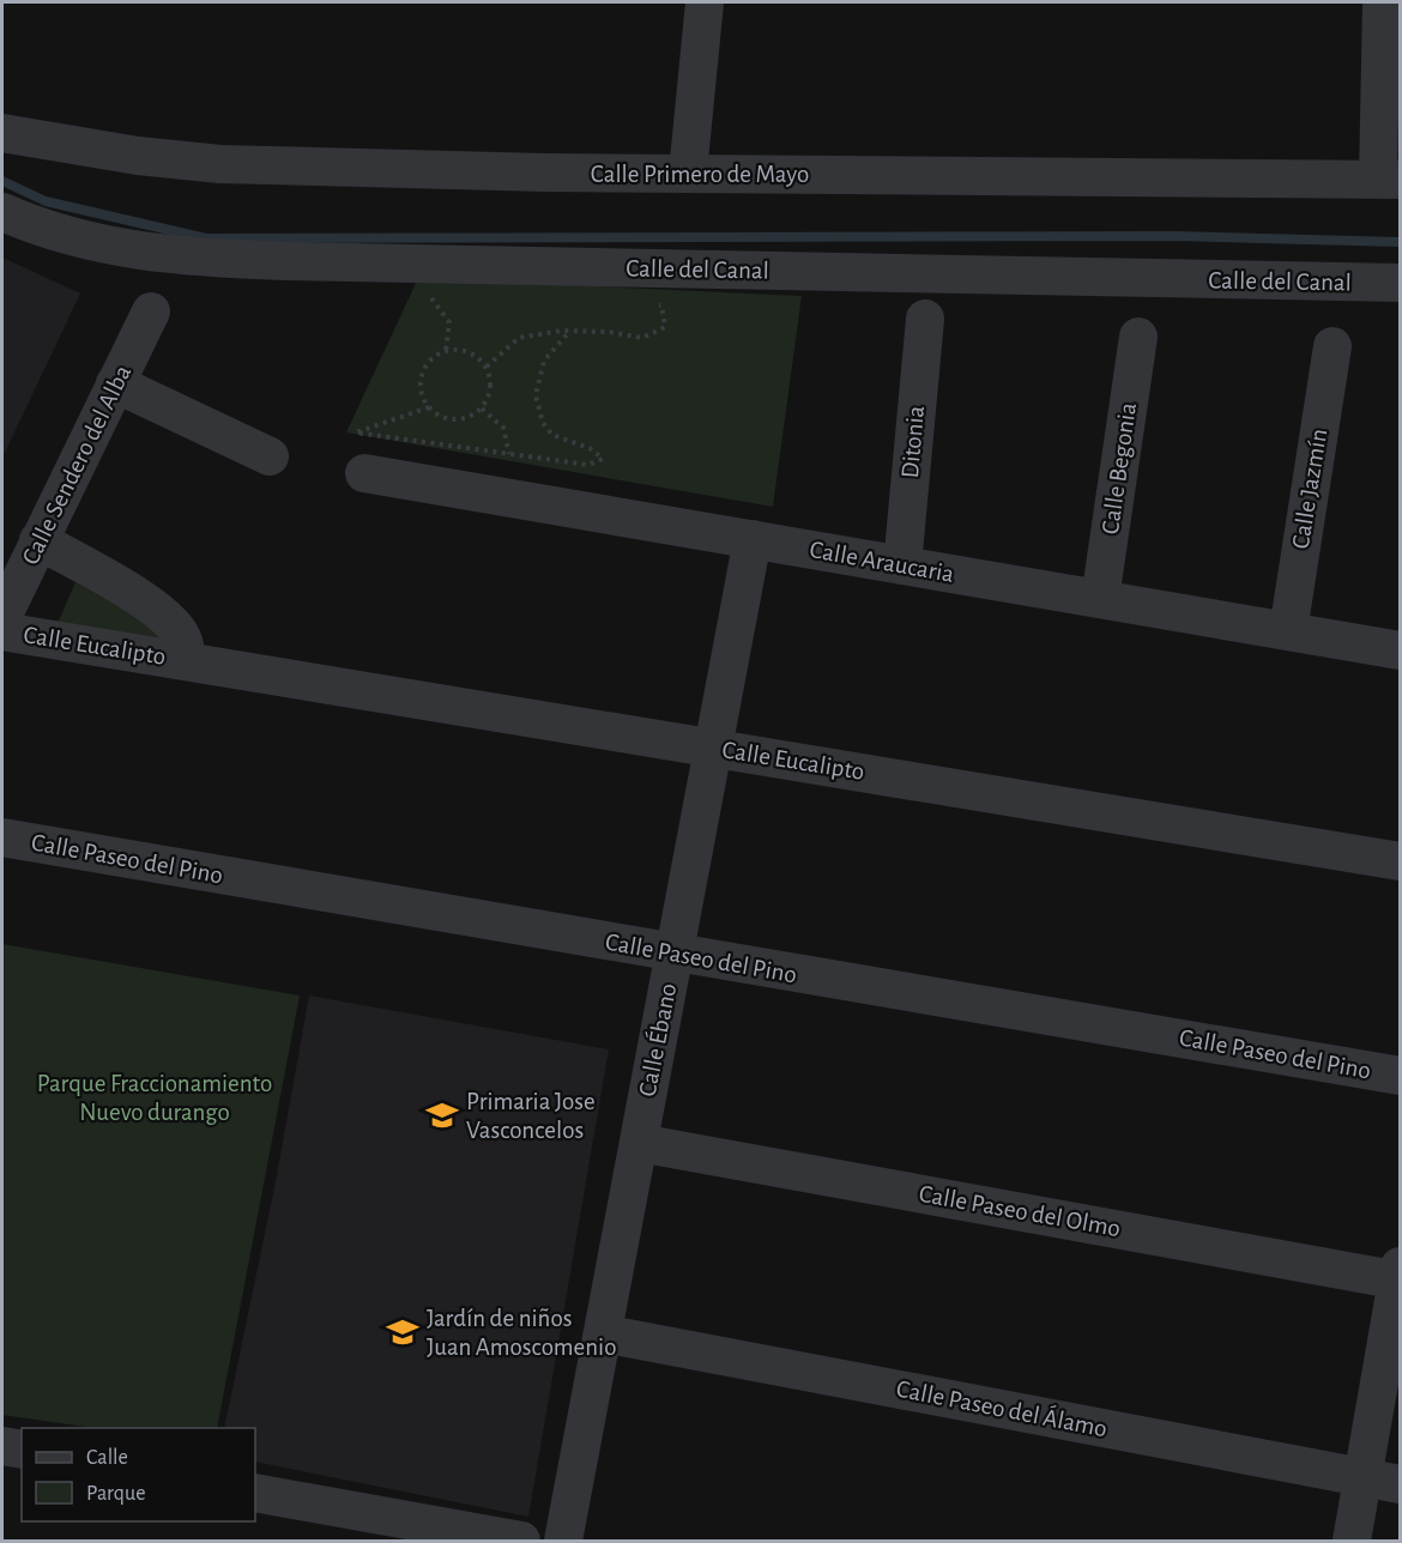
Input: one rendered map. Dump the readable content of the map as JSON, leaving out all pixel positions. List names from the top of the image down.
{
  "streets": {
    "street": [
      "Calle Primero de Mayo",
      "Calle del Canal",
      "Ditonia",
      "Calle Sendero del Alba",
      "Calle Begonia",
      "Calle Jazmín",
      "Calle Araucaria",
      "Calle Eucalipto",
      "Calle Paseo del Pino",
      "Calle Ébano",
      "Calle Paseo del Olmo",
      "Calle Paseo del Álamo"
    ]
  },
  "crossings": [
    ["Ditonia", "Calle Araucaria"],
    ["Calle Sendero del Alba", "Calle Eucalipto"],
    ["Calle Begonia", "Calle Araucaria"],
    ["Calle Jazmín", "Calle Araucaria"],
    ["Calle Araucaria", "Calle Ébano"],
    ["Calle Eucalipto", "Calle Ébano"],
    ["Calle Paseo del Pino", "Calle Ébano"],
    ["Calle Ébano", "Calle Paseo del Olmo"],
    ["Calle Ébano", "Calle Paseo del Álamo"]
  ],
  "parks": ["Parque Fraccionamiento Nuevo durango"],
  "places": {
    "school or university": ["Primaria Jose Vasconcelos", "Jardín de niños Juan Amoscomenio"]
  },
  "legend": ["Calle", "Parque"]
}
